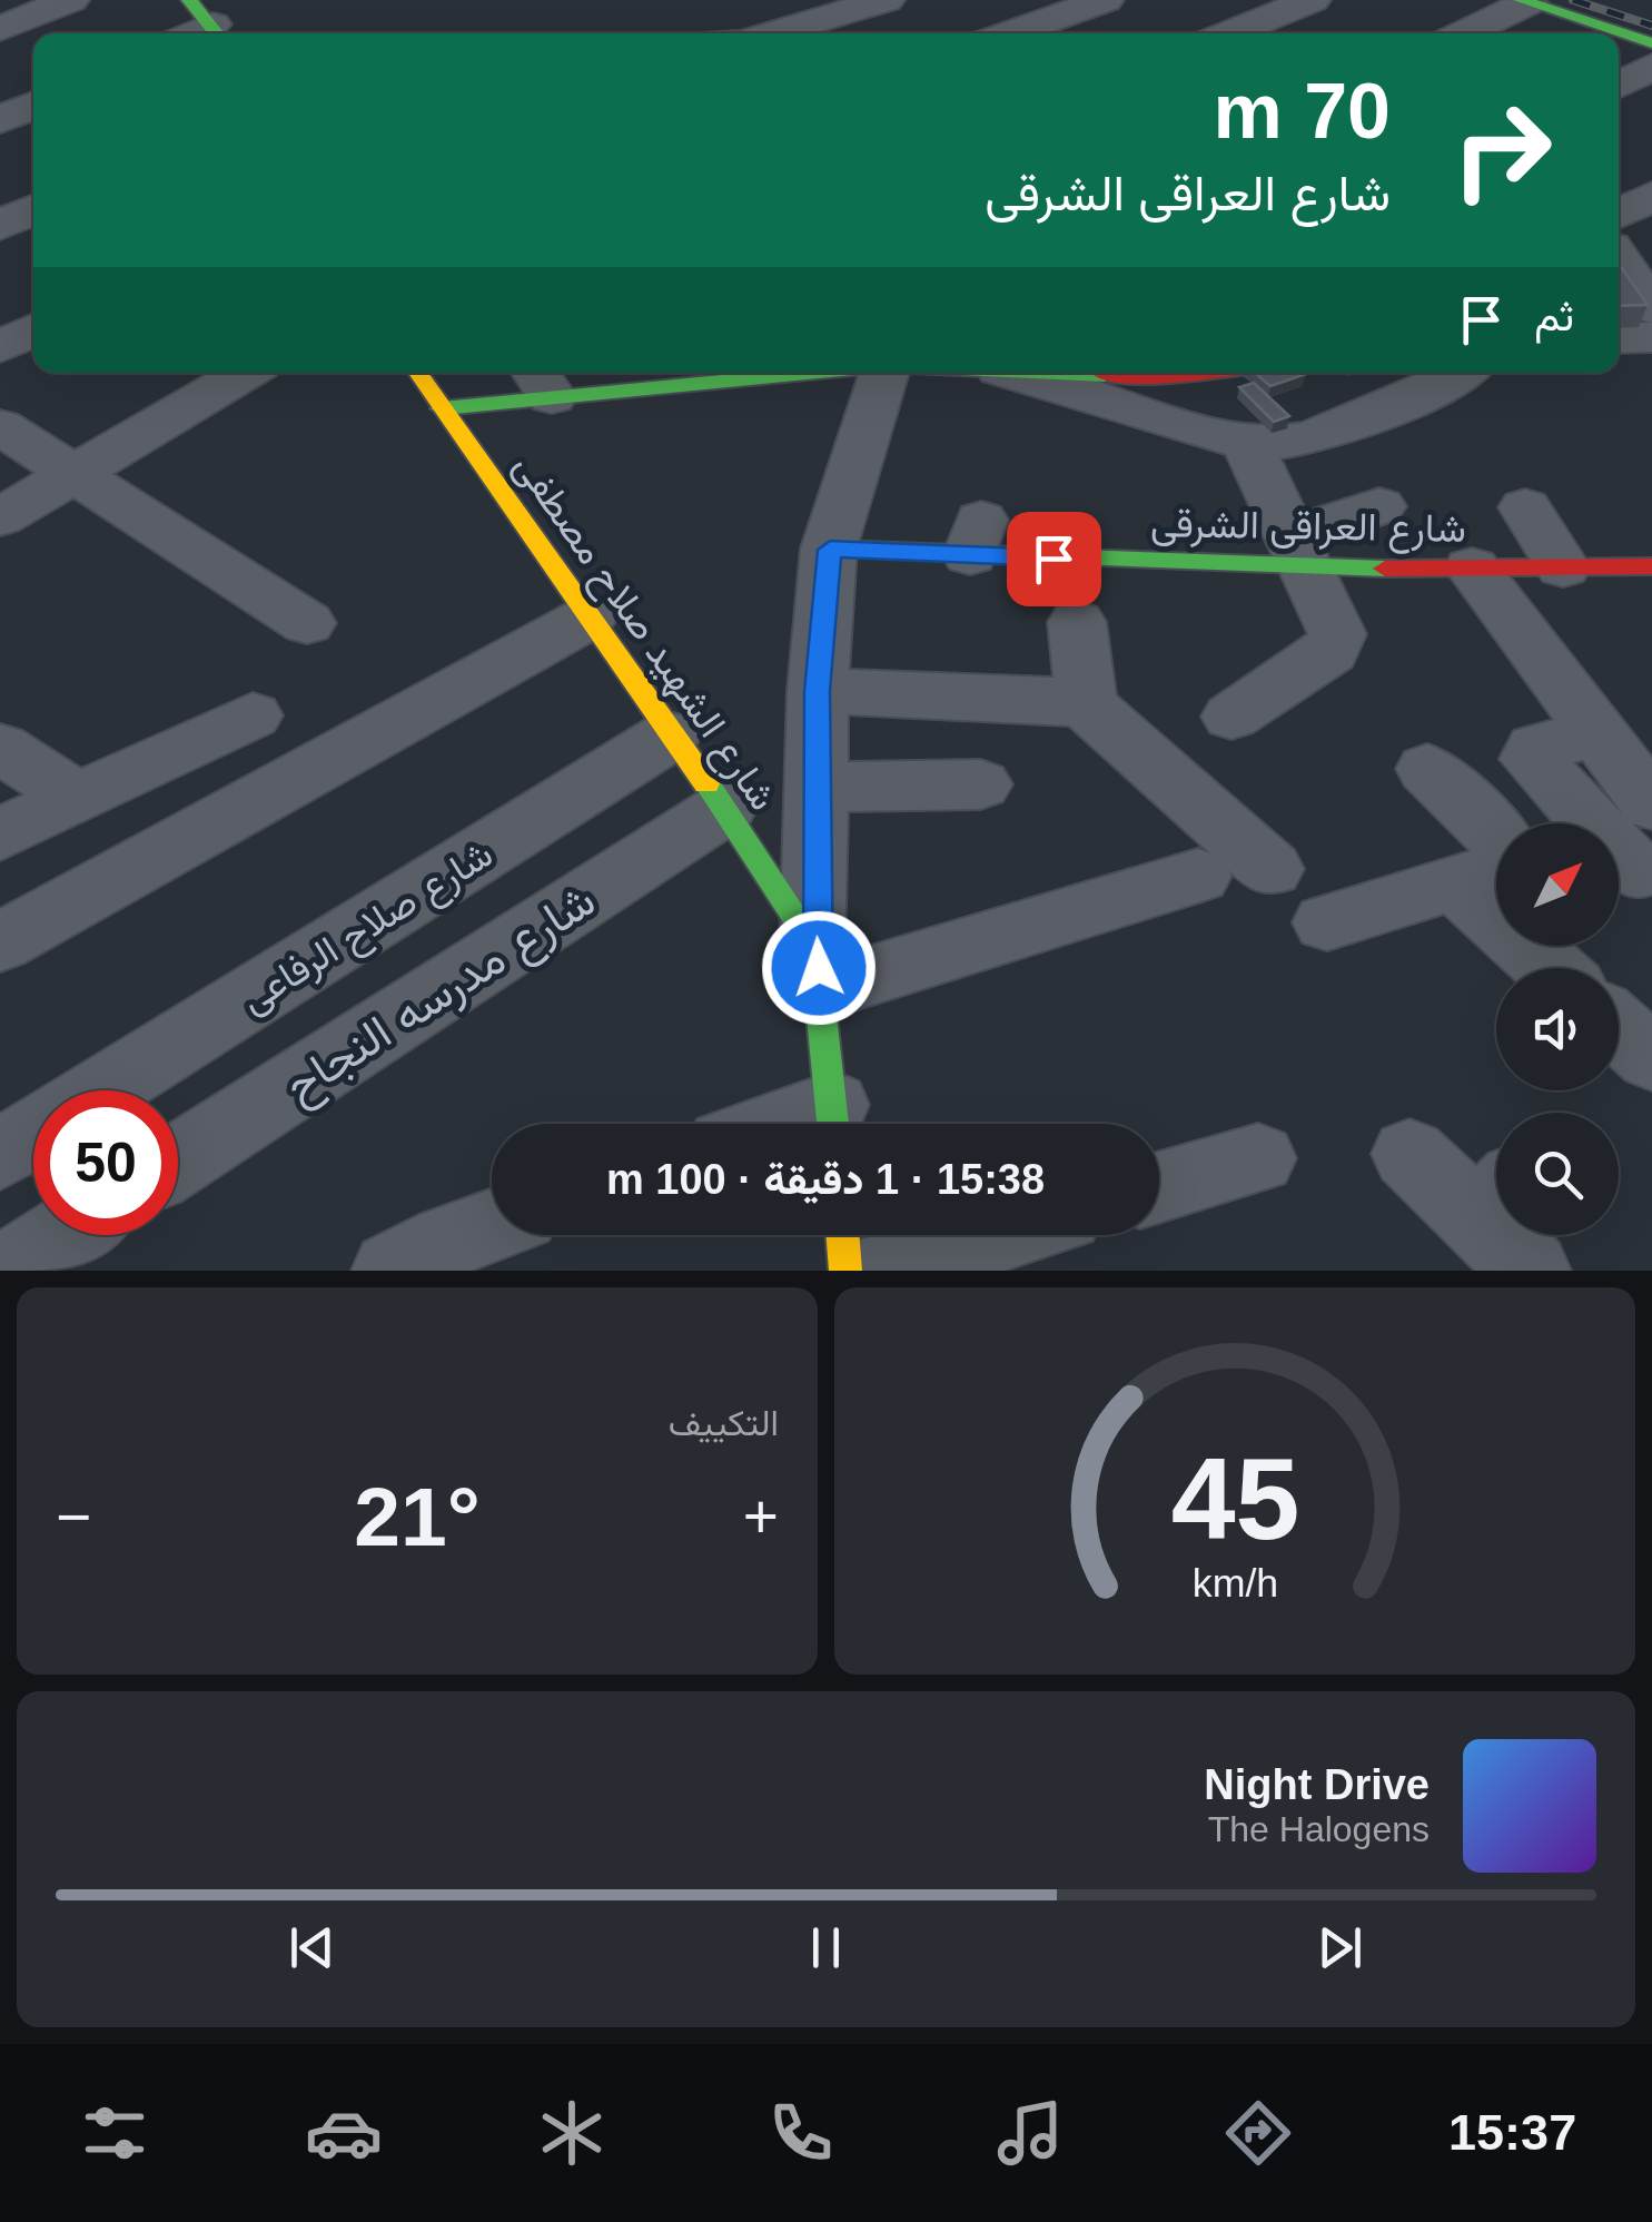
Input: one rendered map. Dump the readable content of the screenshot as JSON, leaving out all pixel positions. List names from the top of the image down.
{
  "streets": {
    "street": [
      "شارع العراقى الشرقى",
      "شارع الشهيد صلاح مصطفى",
      "شارع صلاح الرفاعى",
      "شارع مدرسه النجاح"
    ]
  },
  "crossings": [
    ["شارع الشهيد صلاح مصطفى", "شارع صلاح الرفاعى"],
    ["شارع الشهيد صلاح مصطفى", "شارع مدرسه النجاح"]
  ],
  "north": "top right",
  "page": {
    "turn": ["70 m", "شارع العراقى الشرقى"],
    "then": "ثم",
    "limit": "50",
    "trip": "15:38 · 1 دقيقة · 100 m",
    "tile": "التكييف",
    "heat": ["−", "21°", "+"],
    "song": ["Night Drive", "The Halogens"],
    "tabs": "15:37",
    "gauge": ["45", "km/h"]
  }
}
